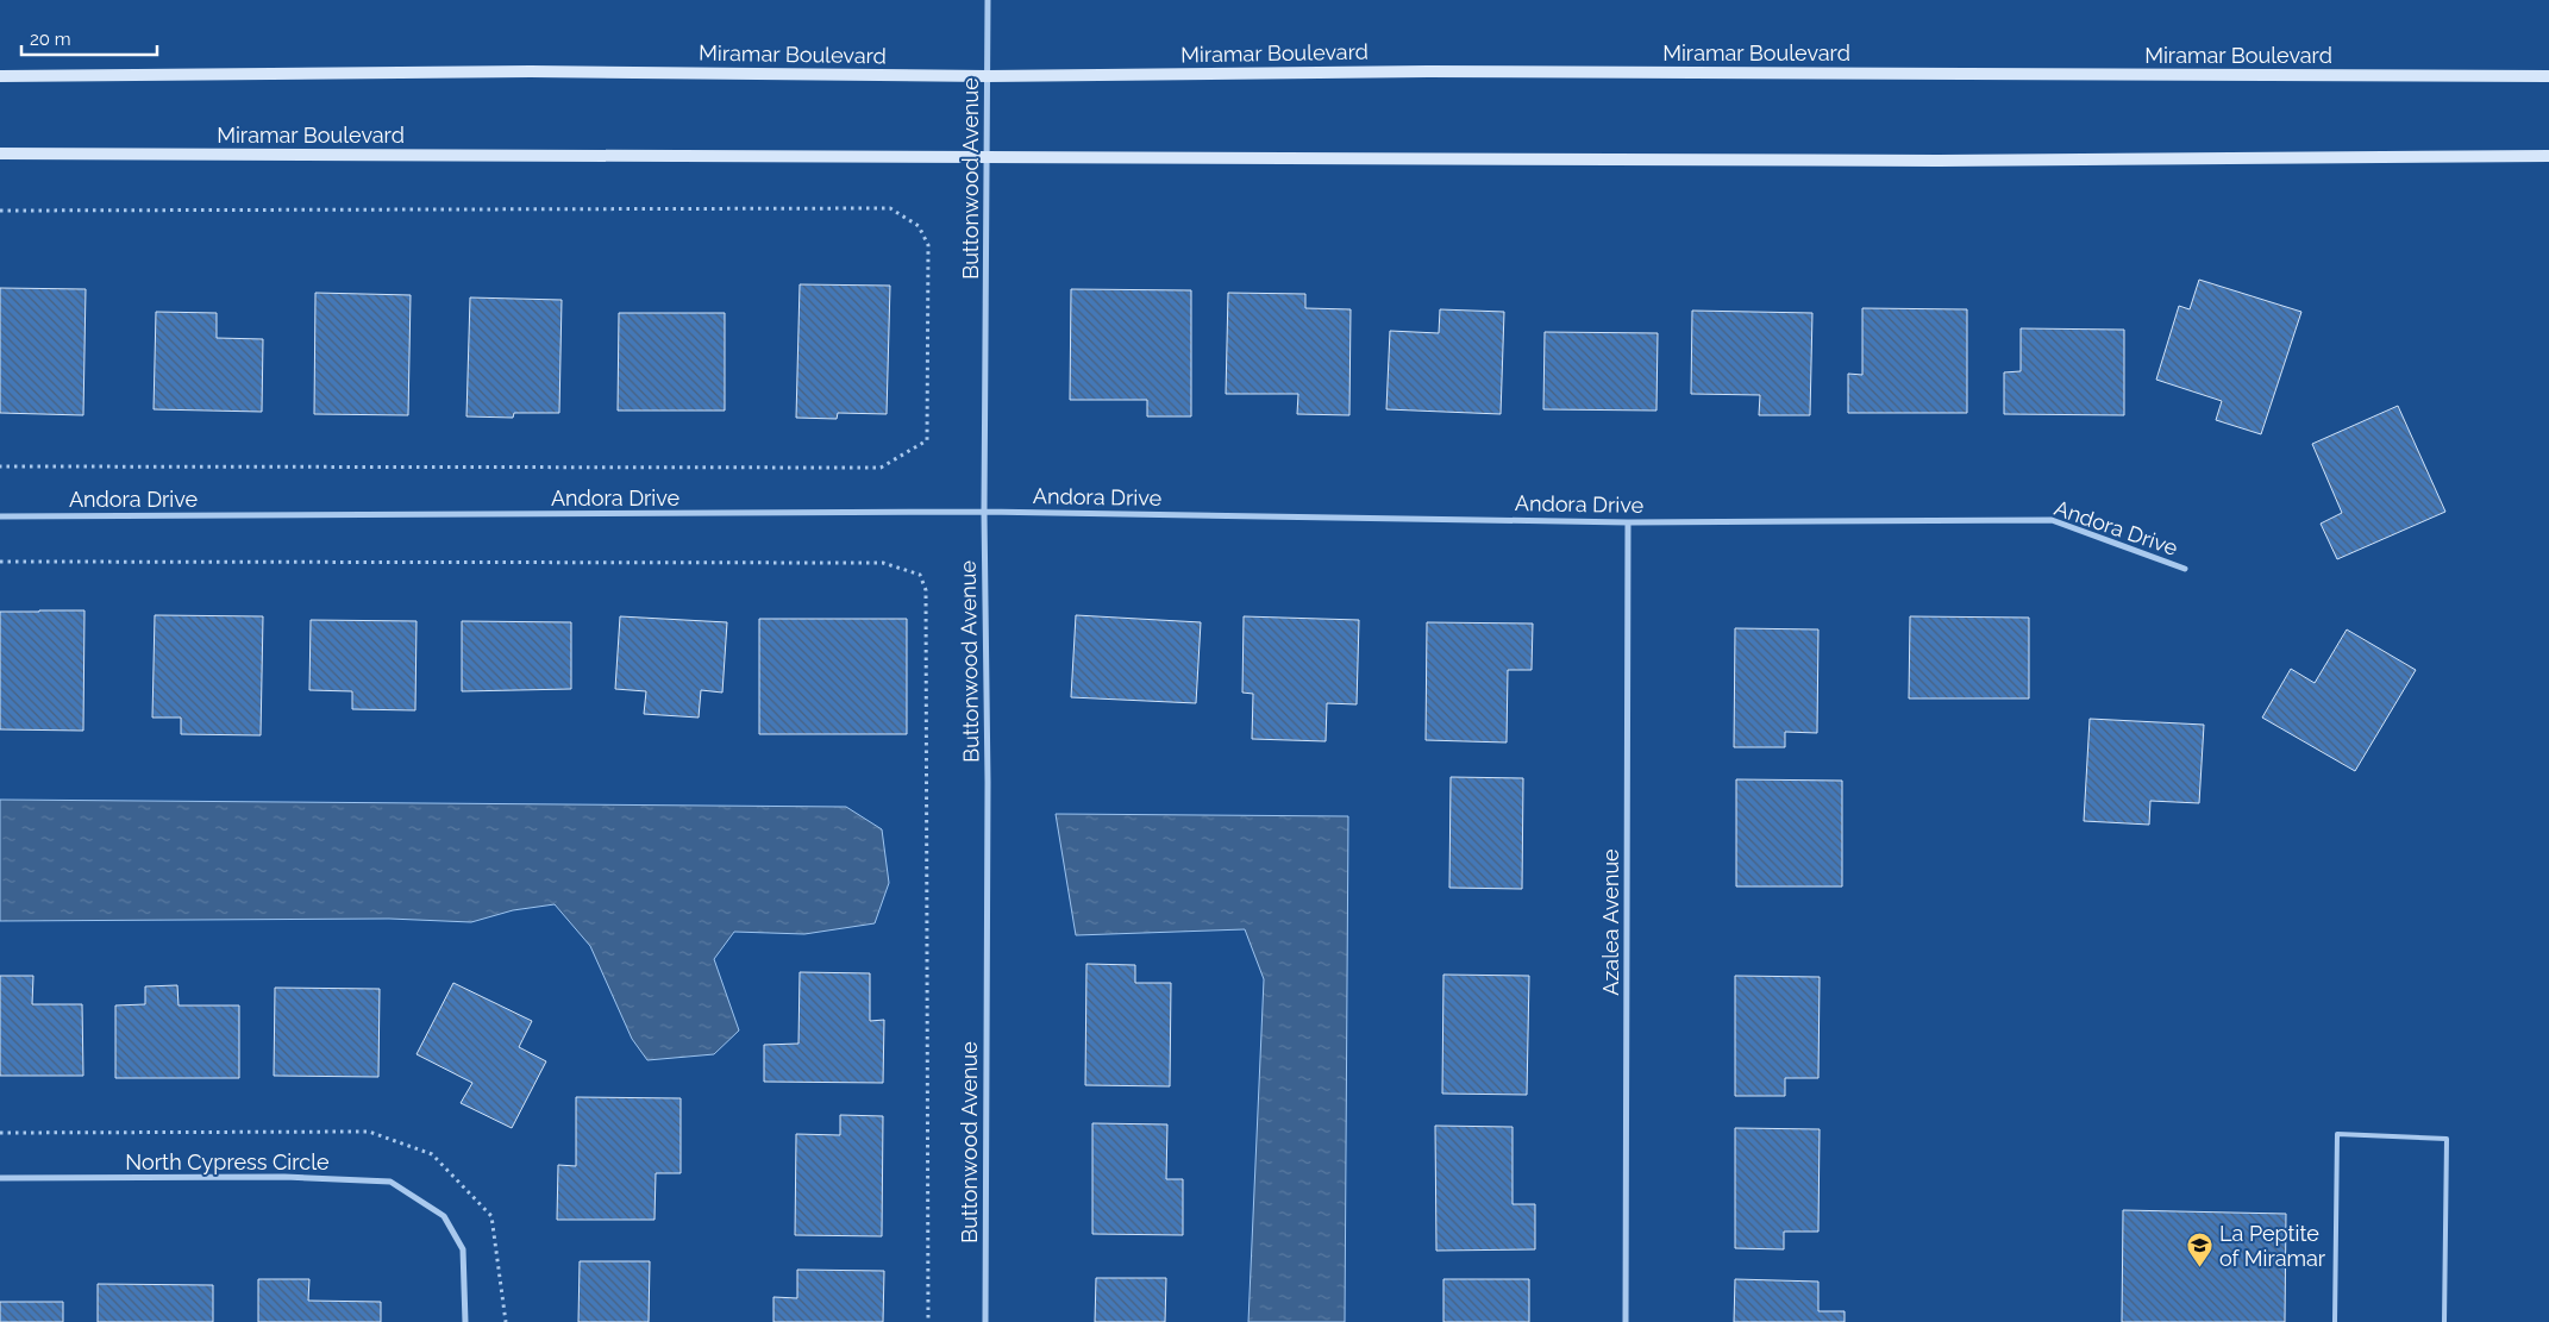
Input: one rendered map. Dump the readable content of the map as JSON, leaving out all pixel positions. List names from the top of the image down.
{
  "streets": {
    "street": [
      "Miramar Boulevard",
      "Buttonwood Avenue",
      "Andora Drive",
      "Azalea Avenue",
      "North Cypress Circle"
    ]
  },
  "crossings": [
    ["Miramar Boulevard", "Buttonwood Avenue"],
    ["Buttonwood Avenue", "Andora Drive"],
    ["Andora Drive", "Azalea Avenue"]
  ],
  "places": {
    "school or university": ["La Peptite of Miramar"]
  },
  "scale_bar": "20 m"
}
